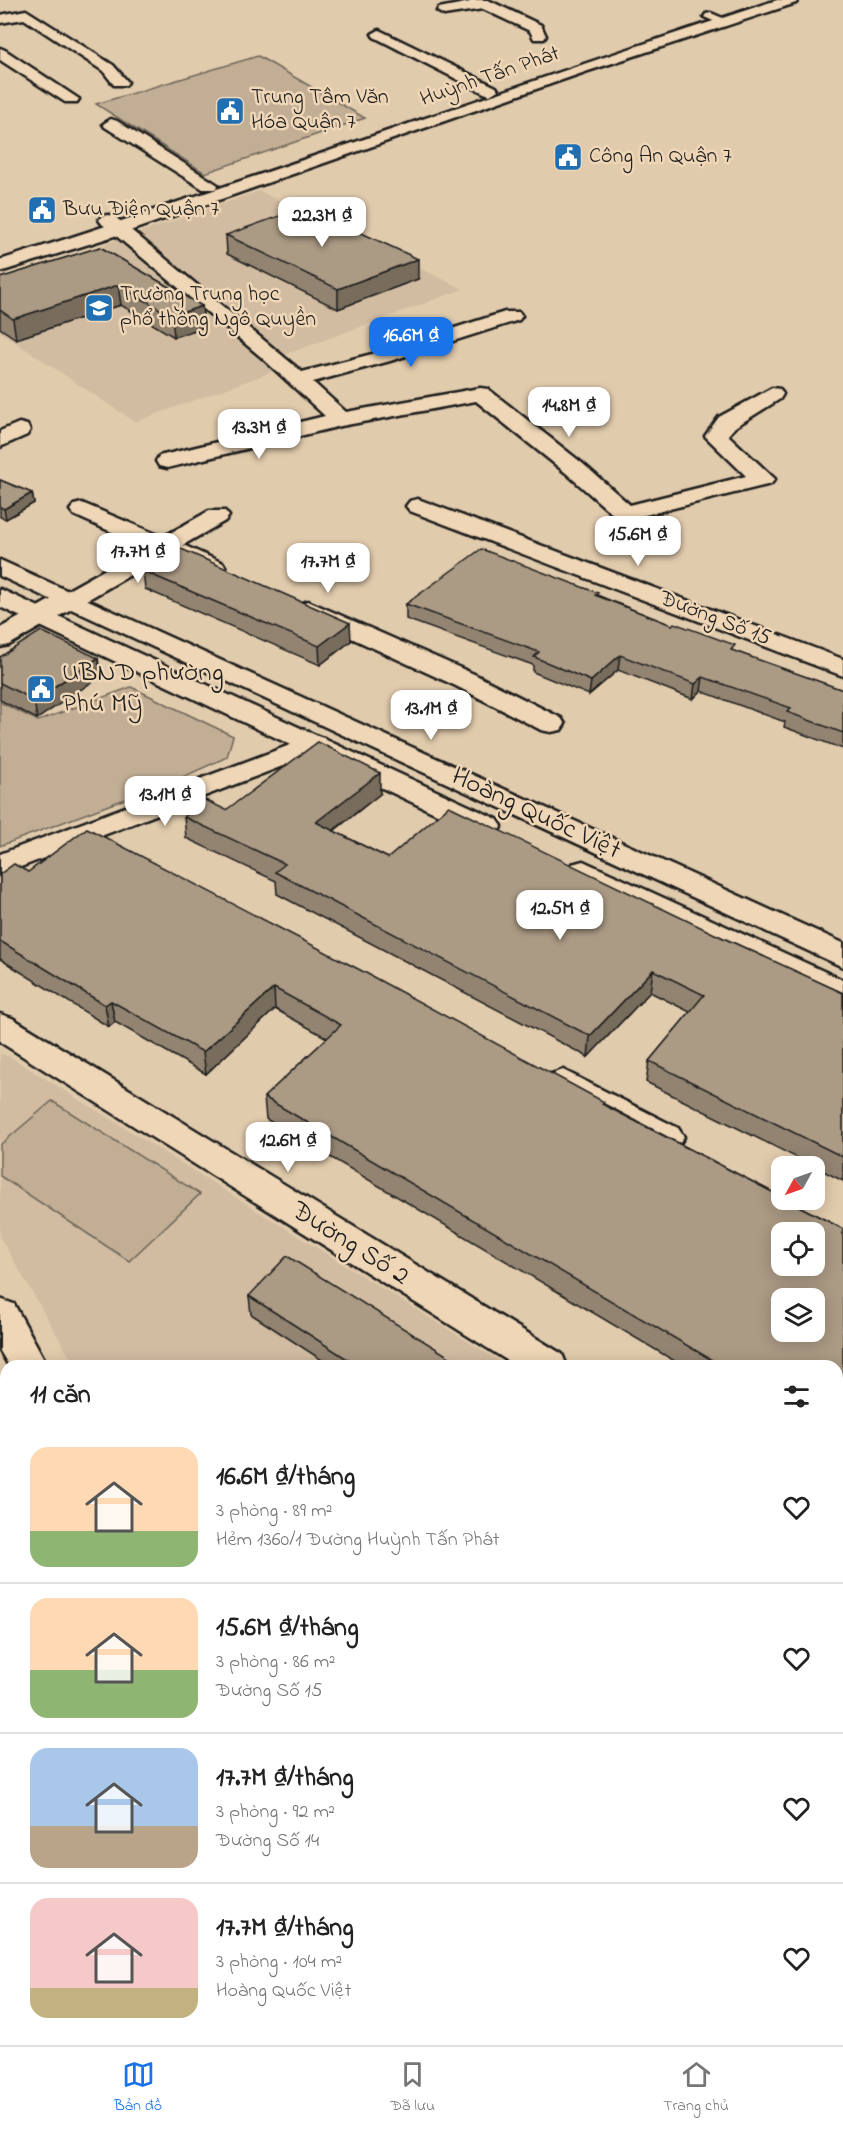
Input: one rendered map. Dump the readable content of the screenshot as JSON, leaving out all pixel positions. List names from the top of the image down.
{
  "streets": {
    "street": [
      "Huỳnh Tấn Phát",
      "Đường Số 15",
      "Hoàng Quốc Việt",
      "Đường Số 2"
    ]
  },
  "places": {
    "public building": [
      "Trung Tâm Văn Hóa Quận 7",
      "Công An Quận 7",
      "Bưu Điện Quận 7",
      "UBND phường Phú Mỹ"
    ],
    "school or university": ["Trường Trung học phổ thông Ngô Quyền"]
  },
  "north": "bottom left",
  "page": {
    "price": [
      "22.3M ₫",
      "16.6M ₫",
      "14.8M ₫",
      "13.3M ₫",
      "15.6M ₫",
      "17.7M ₫",
      "17.7M ₫",
      "13.1M ₫",
      "13.1M ₫",
      "12.5M ₫",
      "12.6M ₫"
    ],
    "heading": "11 căn",
    "list": [
      {
        "name": "16.6M ₫/tháng",
        "note": "3 phòng · 89 m² · Hẻm 1360/1 Đường Huỳnh Tấn Phát"
      },
      {
        "name": "15.6M ₫/tháng",
        "note": "3 phòng · 86 m² · Đường Số 15"
      },
      {
        "name": "17.7M ₫/tháng",
        "note": "3 phòng · 92 m² · Đường Số 14"
      },
      {
        "name": "17.7M ₫/tháng",
        "note": "3 phòng · 104 m² · Hoàng Quốc Việt"
      }
    ],
    "tabs": ["Bản đồ", "Đã lưu", "Trang chủ"]
  }
}
